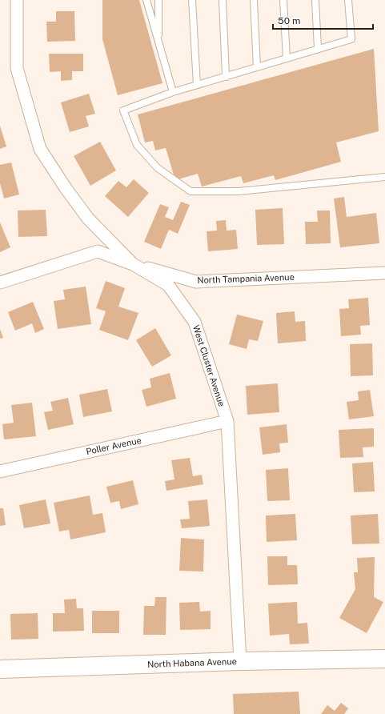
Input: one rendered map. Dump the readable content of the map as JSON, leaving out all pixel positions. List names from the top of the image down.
{
  "streets": {
    "street": [
      "North Tampania Avenue",
      "West Cluster Avenue",
      "Poller Avenue",
      "North Habana Avenue"
    ]
  },
  "crossings": [
    ["North Tampania Avenue", "West Cluster Avenue"],
    ["West Cluster Avenue", "Poller Avenue"],
    ["West Cluster Avenue", "North Habana Avenue"]
  ],
  "scale_bar": "50 m"
}
